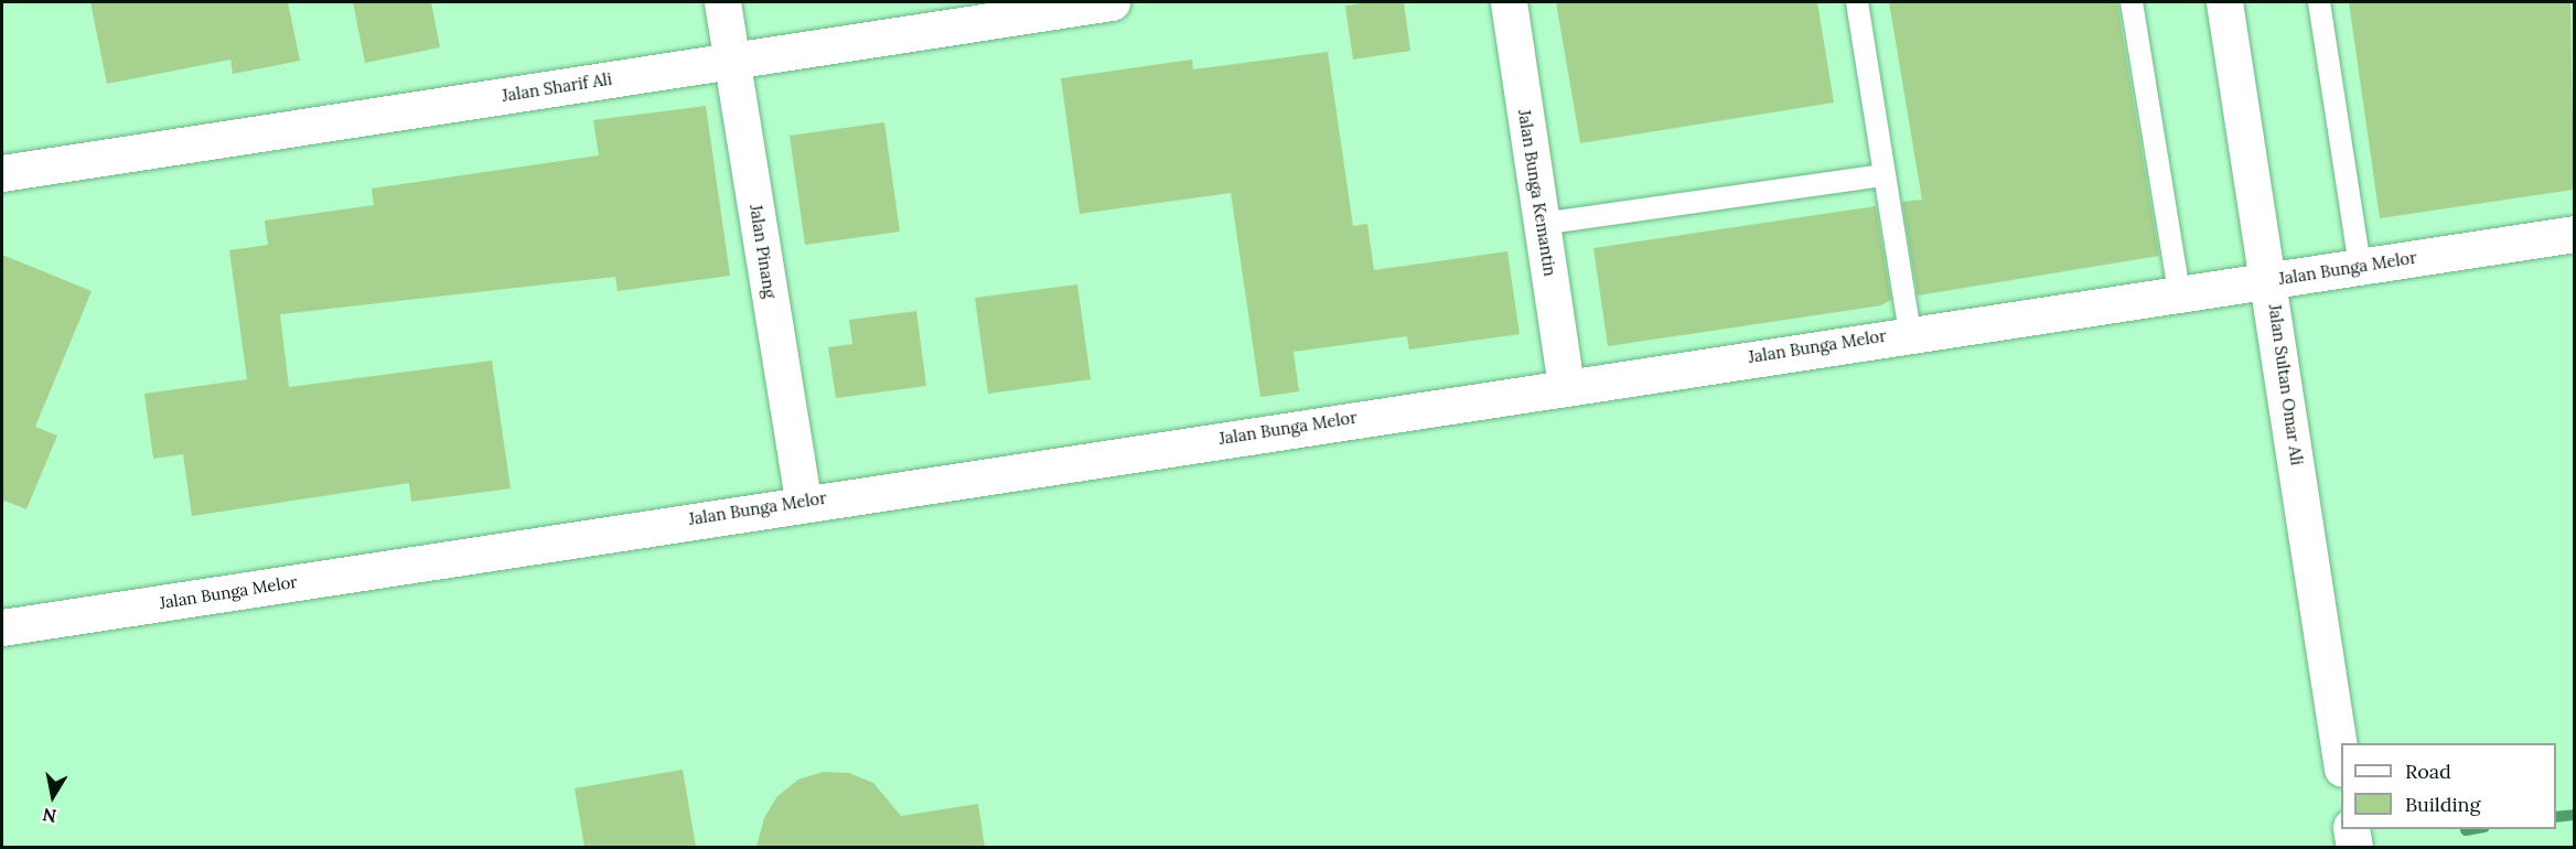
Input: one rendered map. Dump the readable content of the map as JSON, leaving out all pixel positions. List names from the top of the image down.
{
  "streets": {
    "street": [
      "Jalan Sharif Ali",
      "Jalan Bunga Kemantin",
      "Jalan Pinang",
      "Jalan Bunga Melor",
      "Jalan Sultan Omar Ali"
    ]
  },
  "crossings": [
    ["Jalan Sharif Ali", "Jalan Pinang"],
    ["Jalan Bunga Kemantin", "Jalan Bunga Melor"],
    ["Jalan Pinang", "Jalan Bunga Melor"],
    ["Jalan Bunga Melor", "Jalan Sultan Omar Ali"]
  ],
  "legend": ["Road", "Building"],
  "north": "bottom"
}
